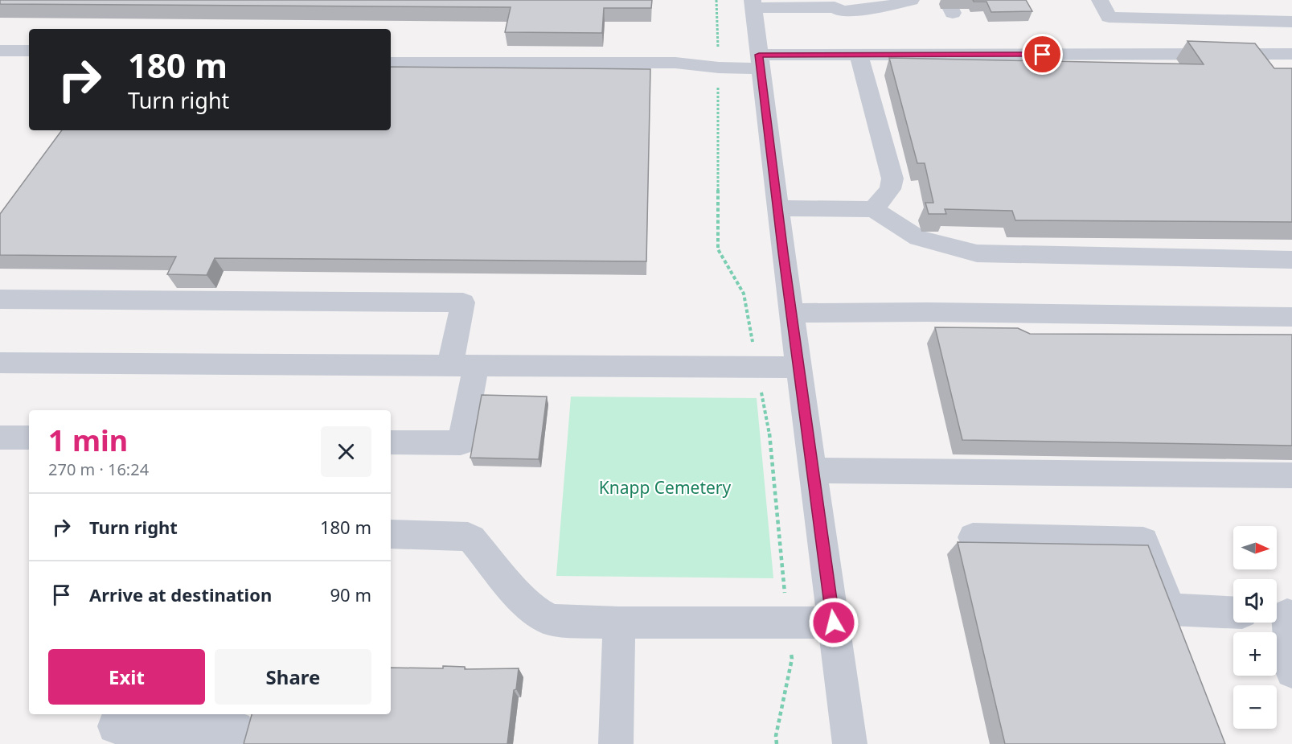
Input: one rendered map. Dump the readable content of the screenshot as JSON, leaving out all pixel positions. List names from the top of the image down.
{
  "parks": ["Knapp Cemetery"],
  "north": "right",
  "page": {
    "turn": ["180 m", "Turn right"],
    "heading": ["1 min", "270 m · 16:24"],
    "list": [
      {
        "name": "Turn right",
        "value": "180 m"
      },
      {
        "name": "Arrive at destination",
        "value": "90 m"
      }
    ],
    "map_buttons": ["+", "−"],
    "buttons": ["Exit", "Share"]
  }
}
